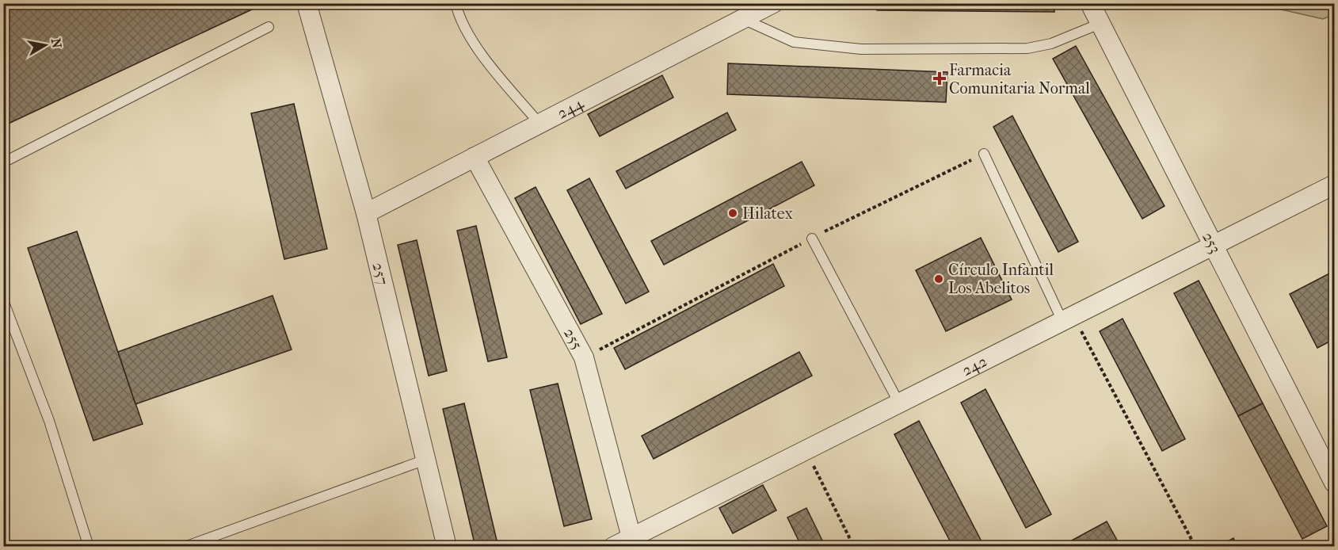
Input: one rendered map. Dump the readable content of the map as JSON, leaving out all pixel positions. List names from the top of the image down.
{
  "streets": {
    "street": [
      "244",
      "253",
      "257",
      "255",
      "242"
    ]
  },
  "crossings": [
    ["244", "257"],
    ["244", "255"],
    ["253", "242"],
    ["255", "242"]
  ],
  "places": {
    "health": ["Farmacia Comunitaria Normal"],
    "other": ["Hilatex", "Círculo Infantil Los Abelitos"]
  },
  "north": "right"
}
